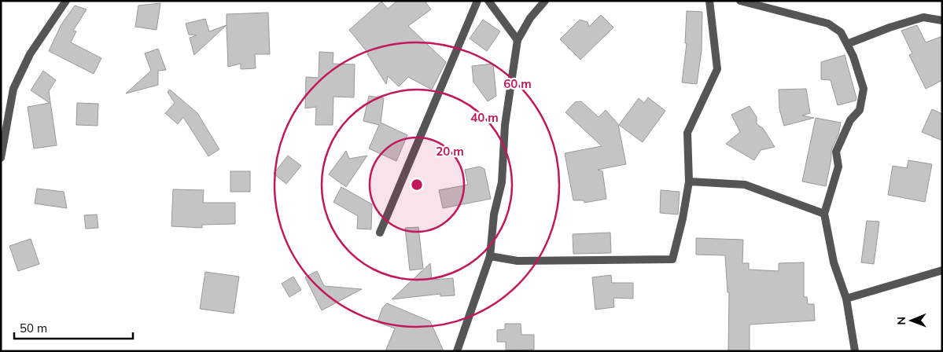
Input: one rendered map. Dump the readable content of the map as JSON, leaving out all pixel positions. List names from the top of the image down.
{
  "scale_bar": "50 m",
  "north": "left",
  "rings": ["60 m", "40 m", "20 m"]
}
